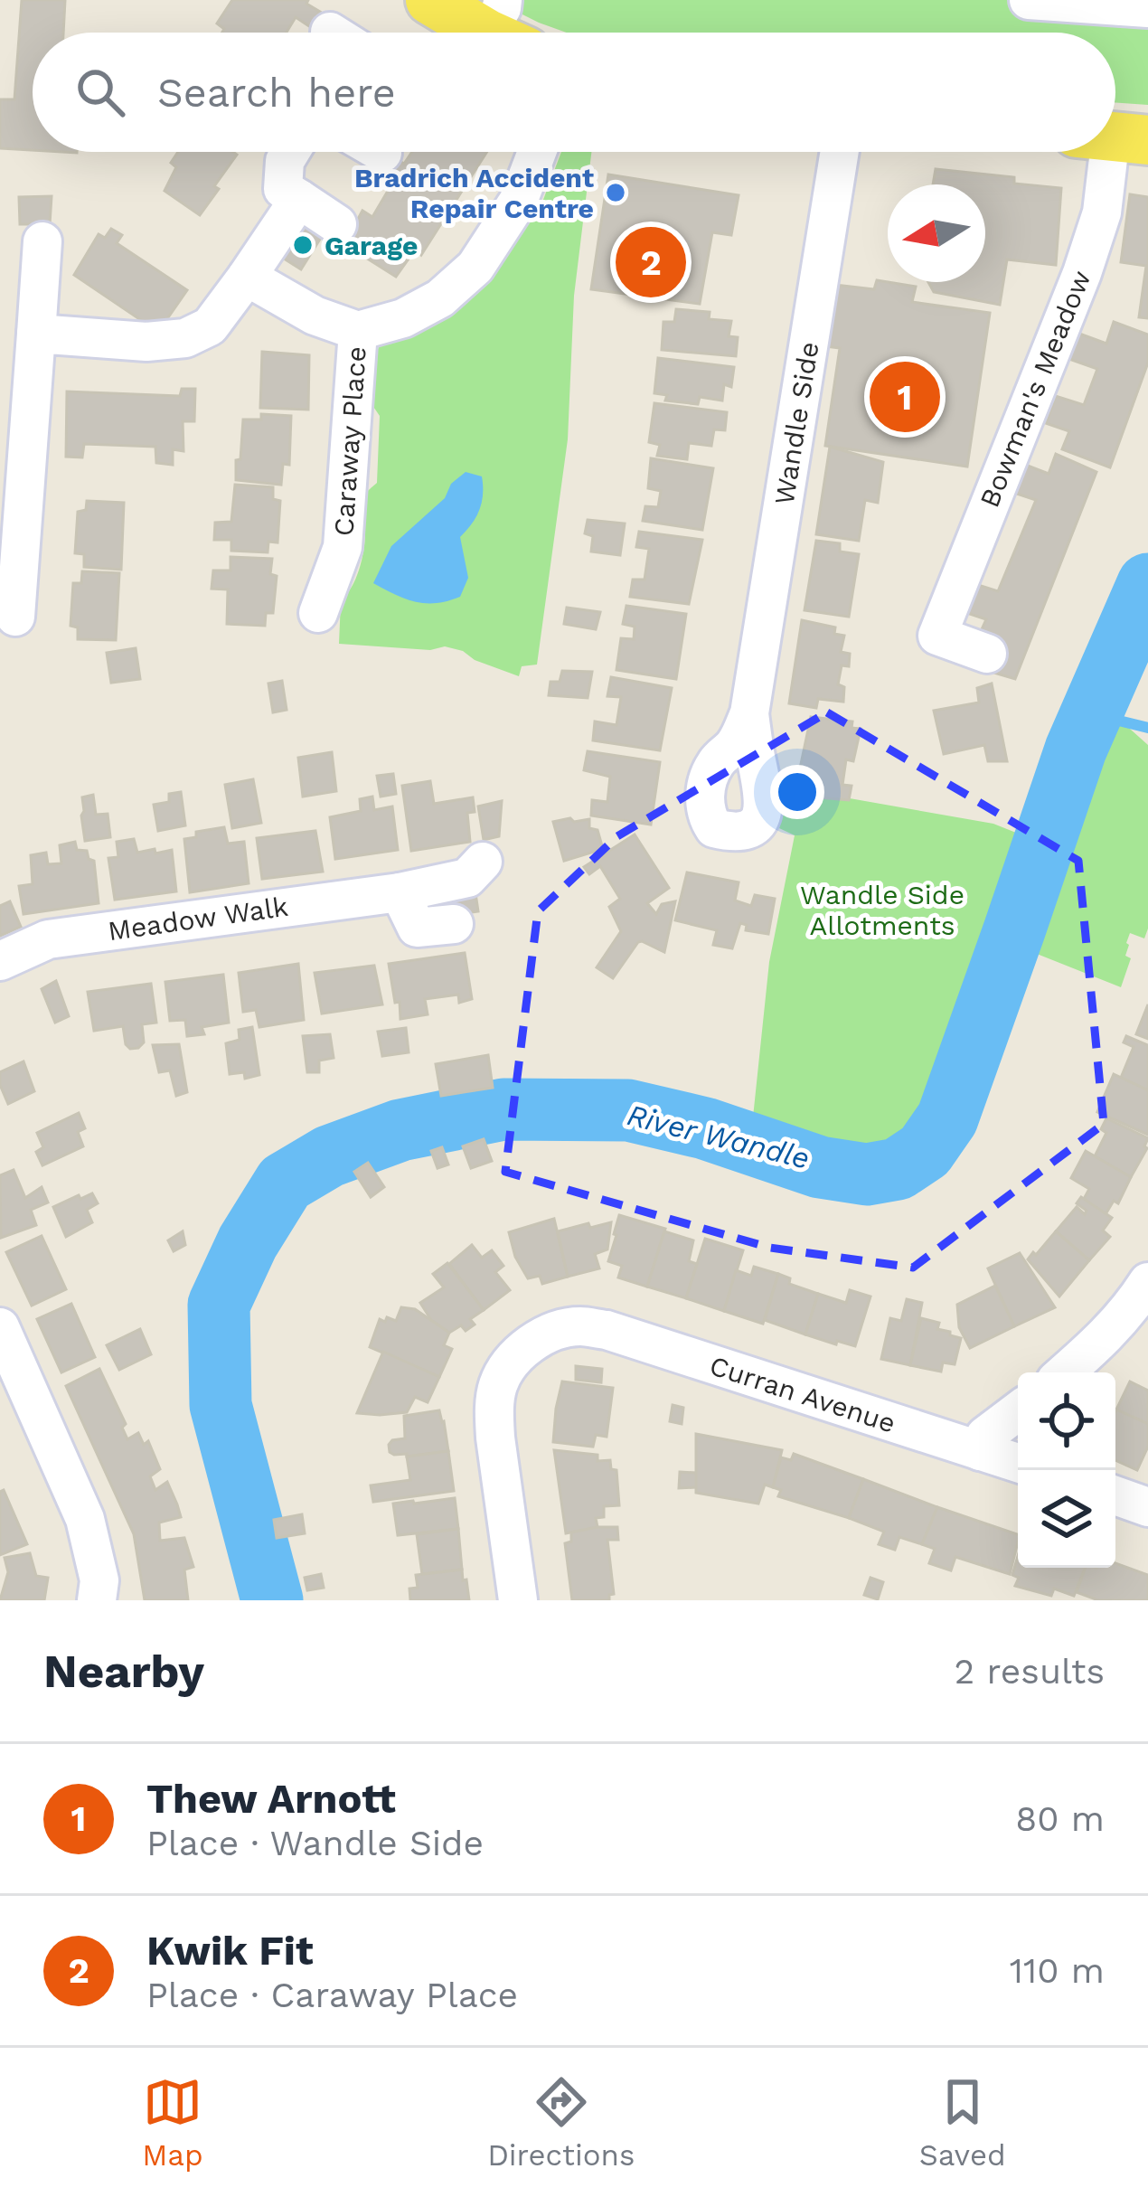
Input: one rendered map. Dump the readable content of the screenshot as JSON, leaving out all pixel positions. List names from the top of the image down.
{
  "streets": {
    "street": [
      "Bowman's Meadow",
      "Wandle Side",
      "Caraway Place",
      "Meadow Walk",
      "Curran Avenue"
    ]
  },
  "water": ["River Wandle"],
  "parks": ["Wandle Side Allotments"],
  "places": ["Bradrich Accident Repair Centre", "Garage"],
  "north": "left",
  "page": {
    "search": "Search here",
    "pins": ["2", "1"],
    "heading": ["Nearby", "2 results"],
    "list": [
      {
        "mark": "1",
        "name": "Thew Arnott",
        "note": "Place · Wandle Side",
        "value": "80 m"
      },
      {
        "mark": "2",
        "name": "Kwik Fit",
        "note": "Place · Caraway Place",
        "value": "110 m"
      }
    ],
    "nav": ["Map", "Directions", "Saved"]
  }
}
